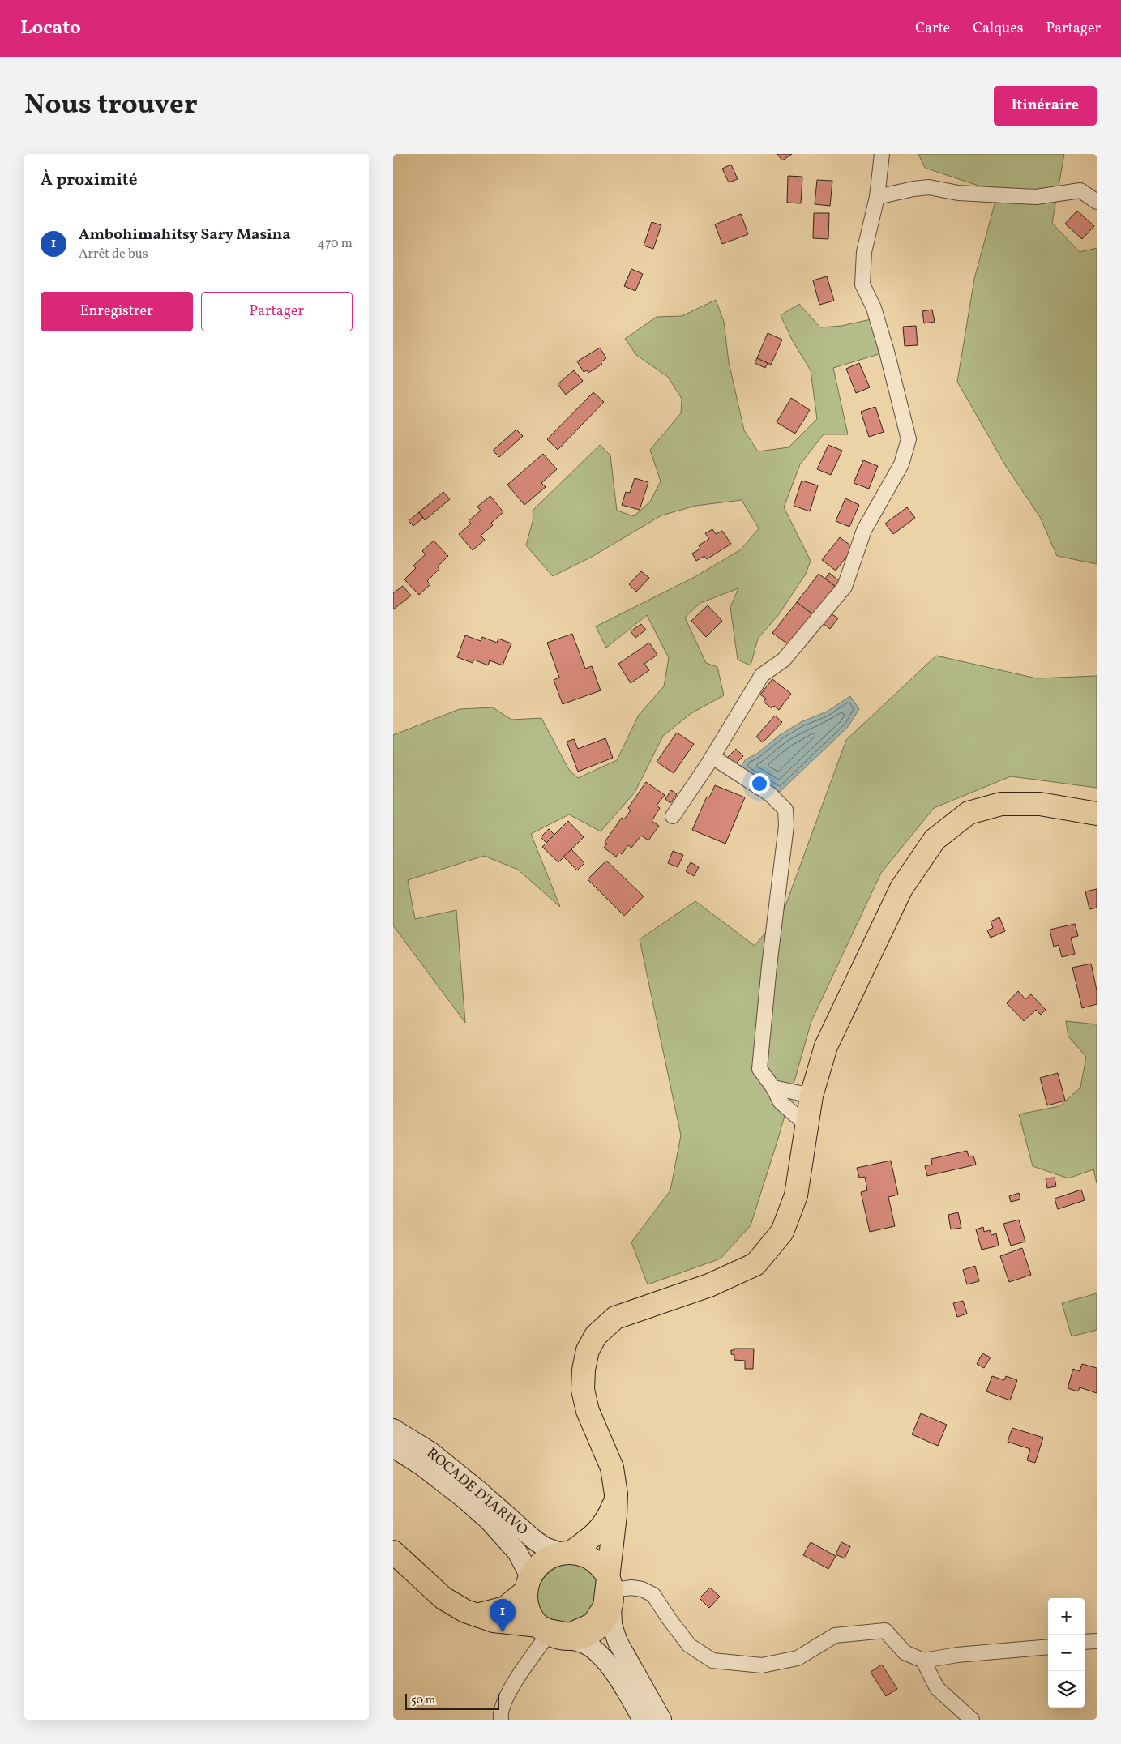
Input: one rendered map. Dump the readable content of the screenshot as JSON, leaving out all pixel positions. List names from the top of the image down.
{
  "streets": {
    "main road": ["ROCADE D'IARIVO"]
  },
  "scale_bar": "50 m",
  "page": {
    "header": "Locato",
    "nav": ["Carte", "Calques", "Partager"],
    "title": "Nous trouver",
    "buttons": [
      "Itinéraire",
      ["Enregistrer", "Partager"]
    ],
    "heading": "À proximité",
    "list": [
      {
        "mark": "1",
        "name": "Ambohimahitsy Sary Masina",
        "note": "Arrêt de bus",
        "value": "470 m"
      }
    ],
    "map_buttons": ["+", "−"],
    "pins": "1",
    "scale": "50 m"
  }
}
